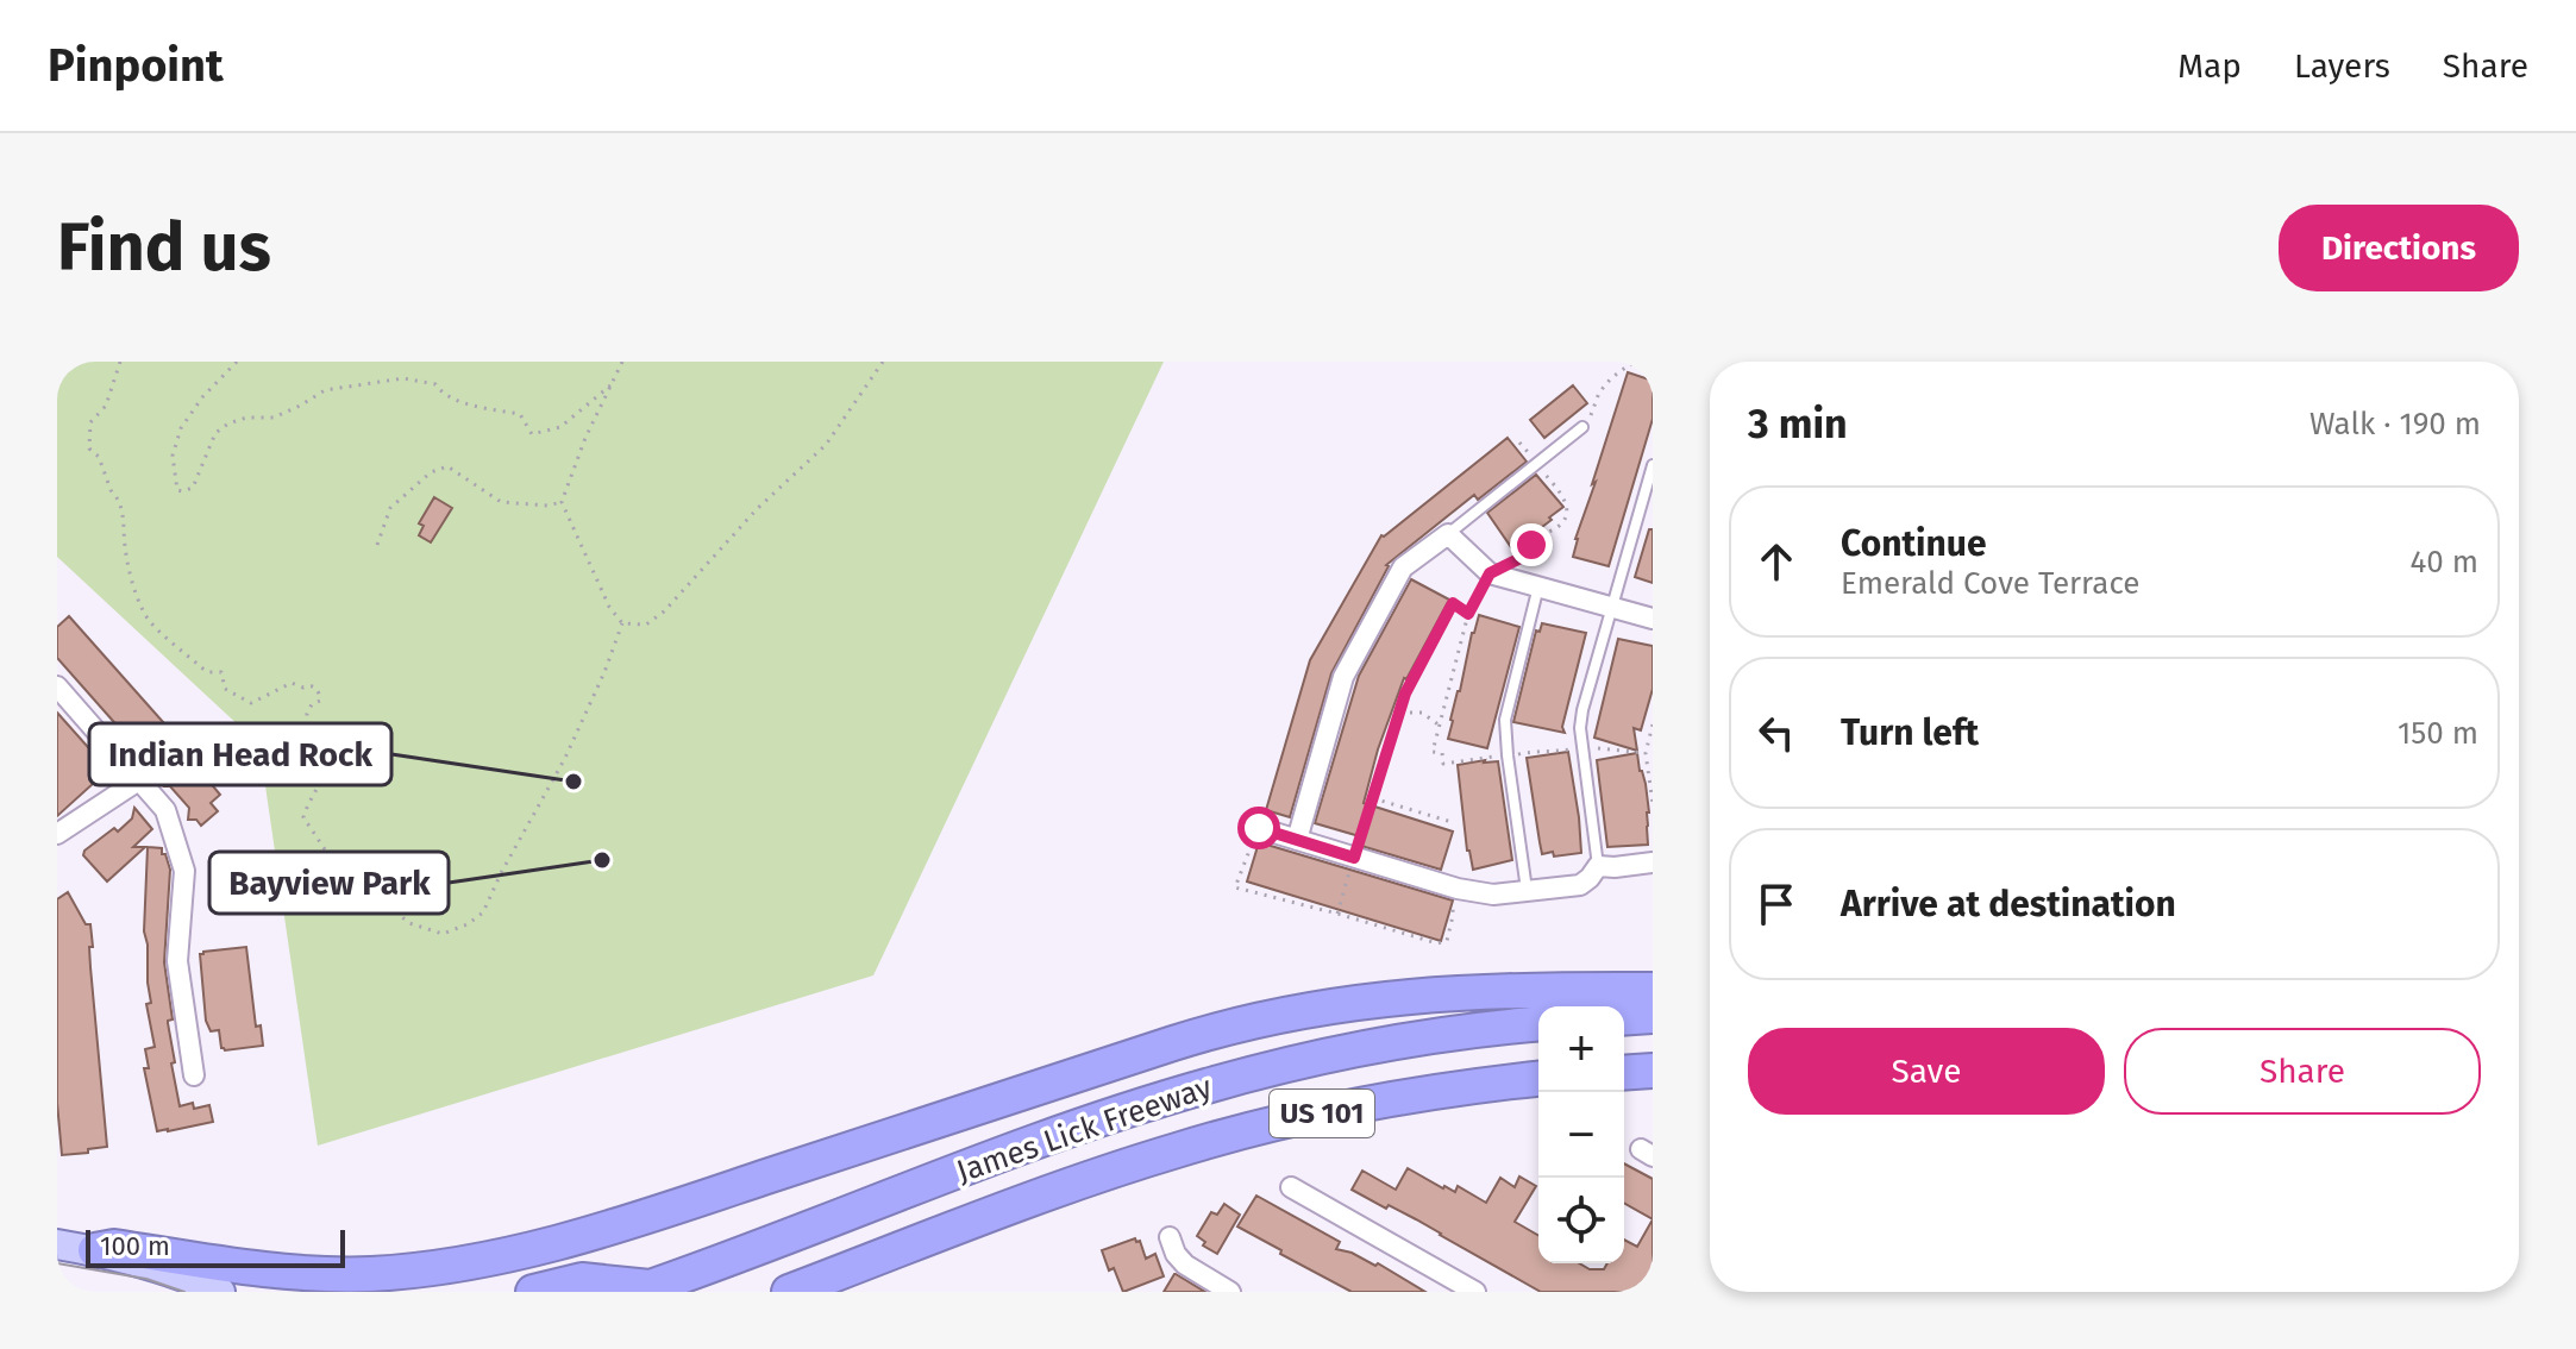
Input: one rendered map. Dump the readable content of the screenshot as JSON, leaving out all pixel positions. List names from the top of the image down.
{
  "streets": {
    "highway": ["US 101", "James Lick Freeway"]
  },
  "places": ["Indian Head Rock", "Bayview Park"],
  "scale_bar": "100 m",
  "page": {
    "header": "Pinpoint",
    "nav": ["Map", "Layers", "Share"],
    "buttons": [
      "Directions",
      ["Save", "Share"]
    ],
    "title": "Find us",
    "heading": ["3 min", "Walk · 190 m"],
    "list": [
      ["Continue", "Emerald Cove Terrace", "40 m"],
      ["Turn left", "150 m"],
      "Arrive at destination"
    ],
    "map_buttons": ["+", "−"],
    "scale": "100 m"
  }
}
